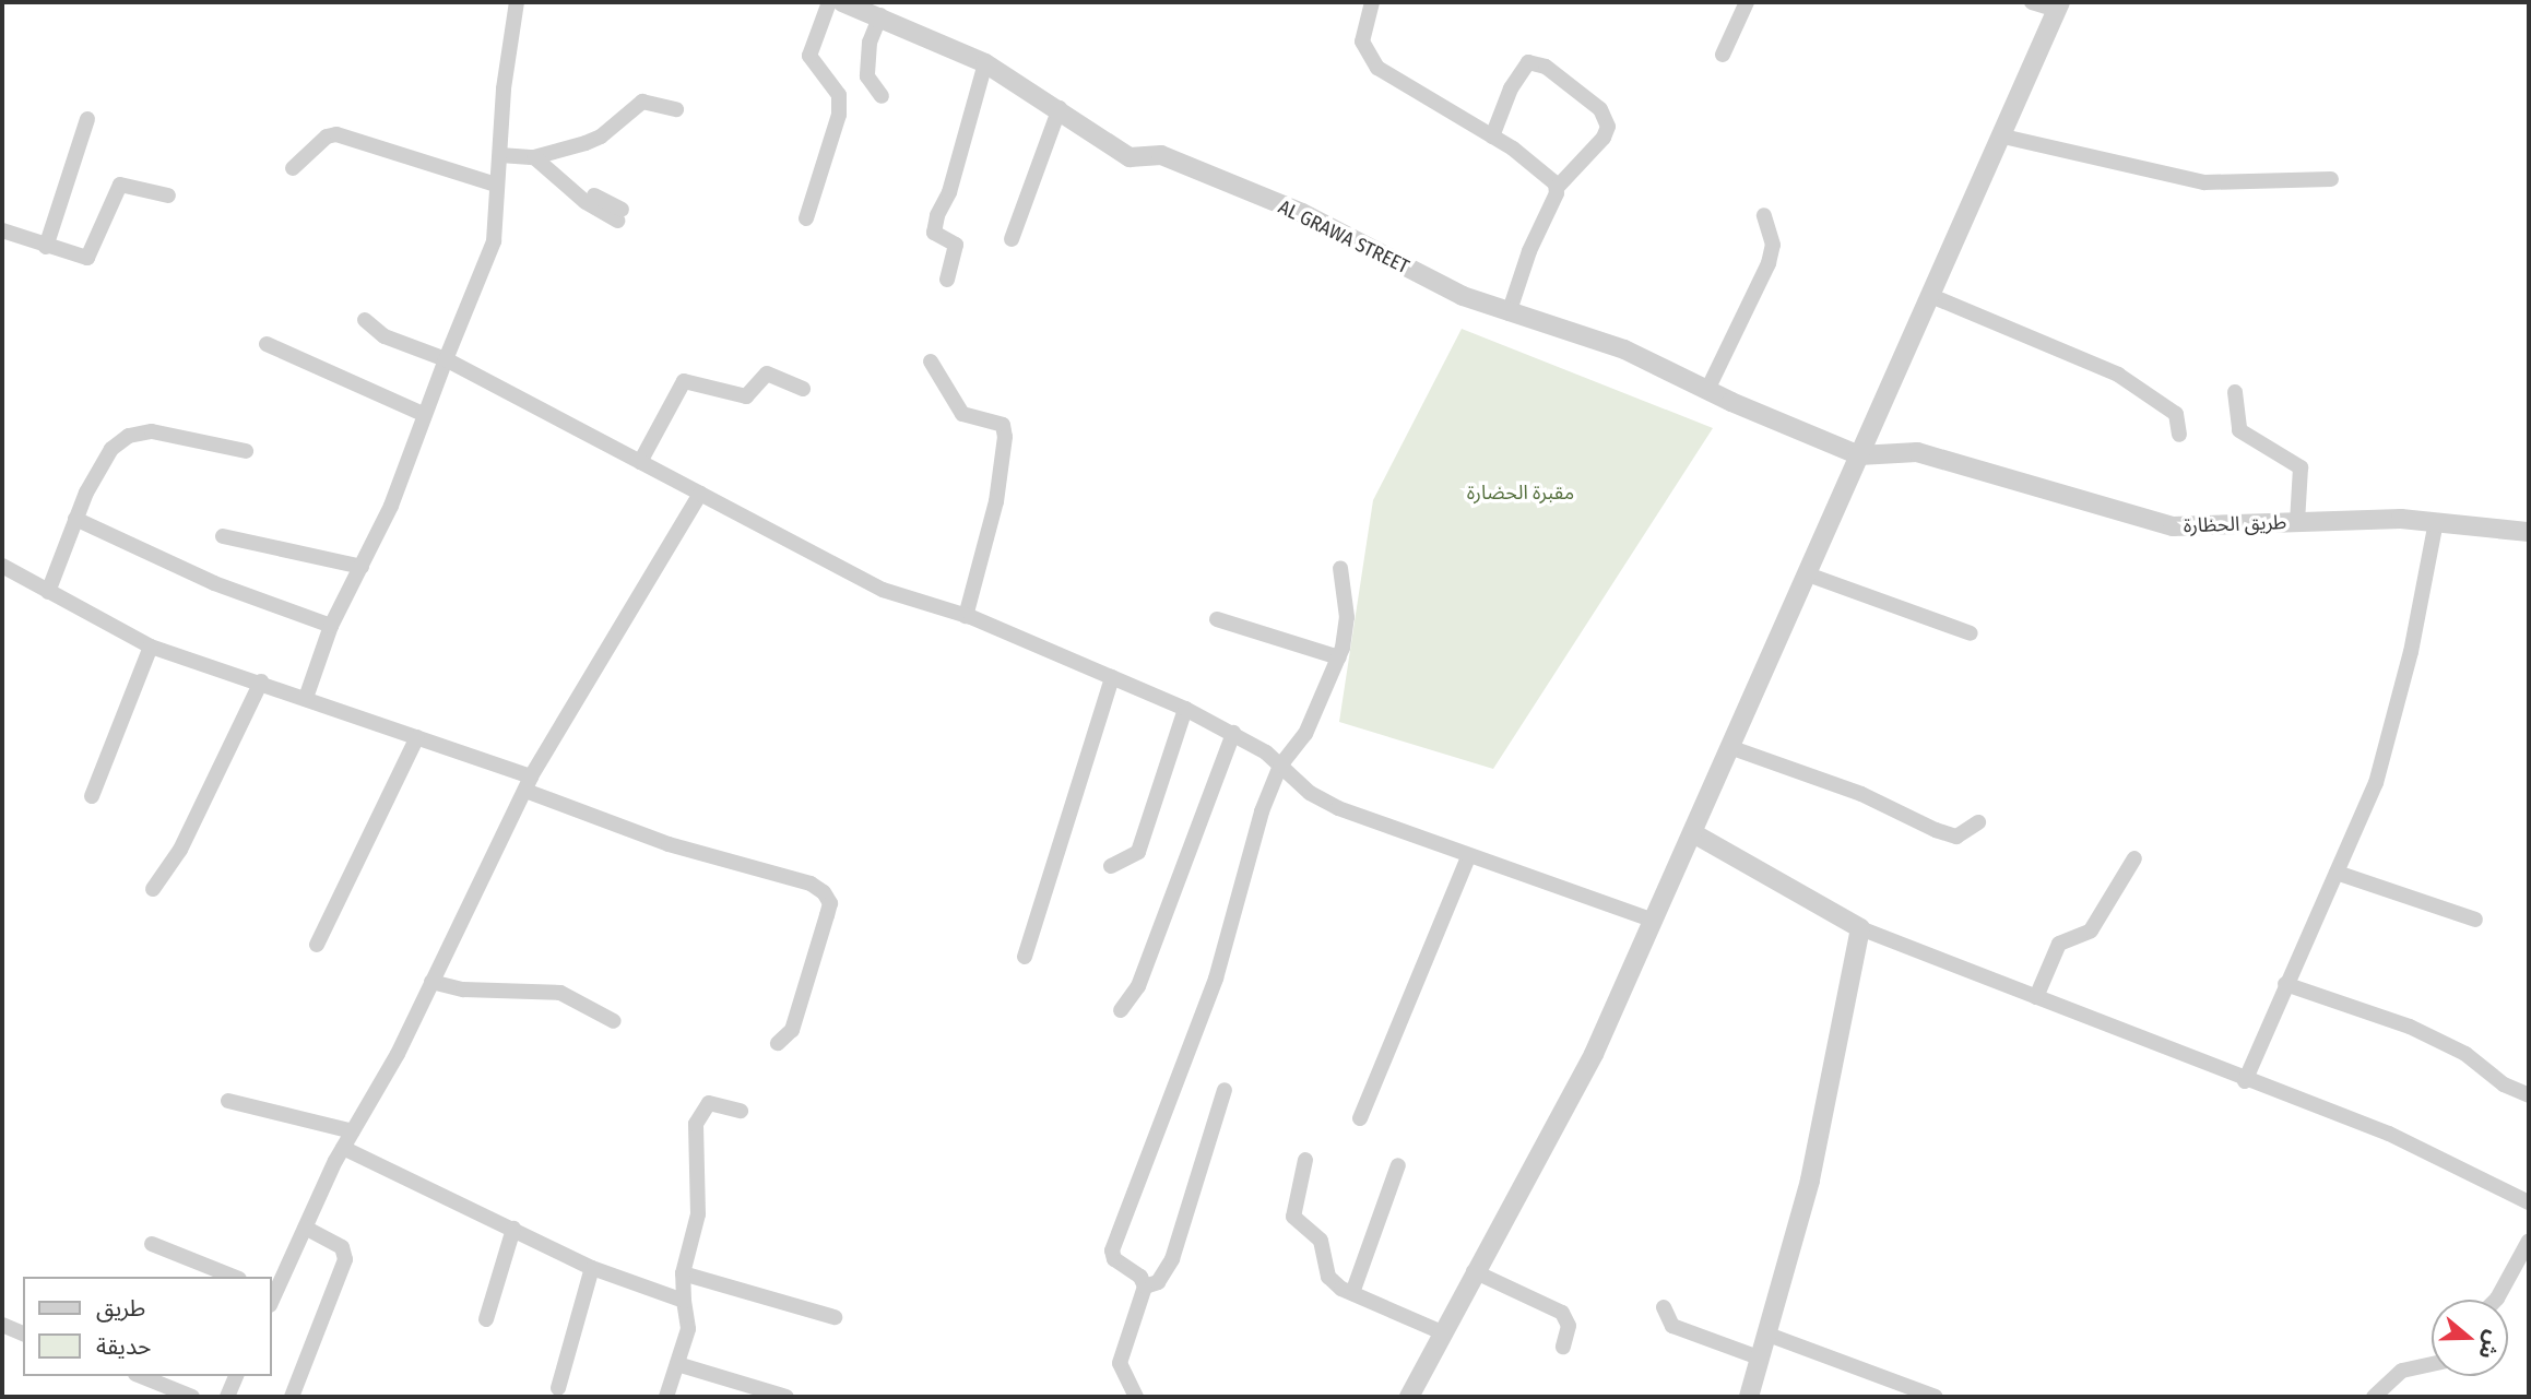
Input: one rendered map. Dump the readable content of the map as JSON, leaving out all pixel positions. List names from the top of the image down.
{
  "streets": {
    "street": ["AL GRAWA STREET", "طريق الحظارة"]
  },
  "crossings": [
    ["AL GRAWA STREET", "طريق الحظارة"]
  ],
  "parks": ["مقبرة الحضارة"],
  "legend": ["طريق", "حديقة"],
  "north": "right"
}
